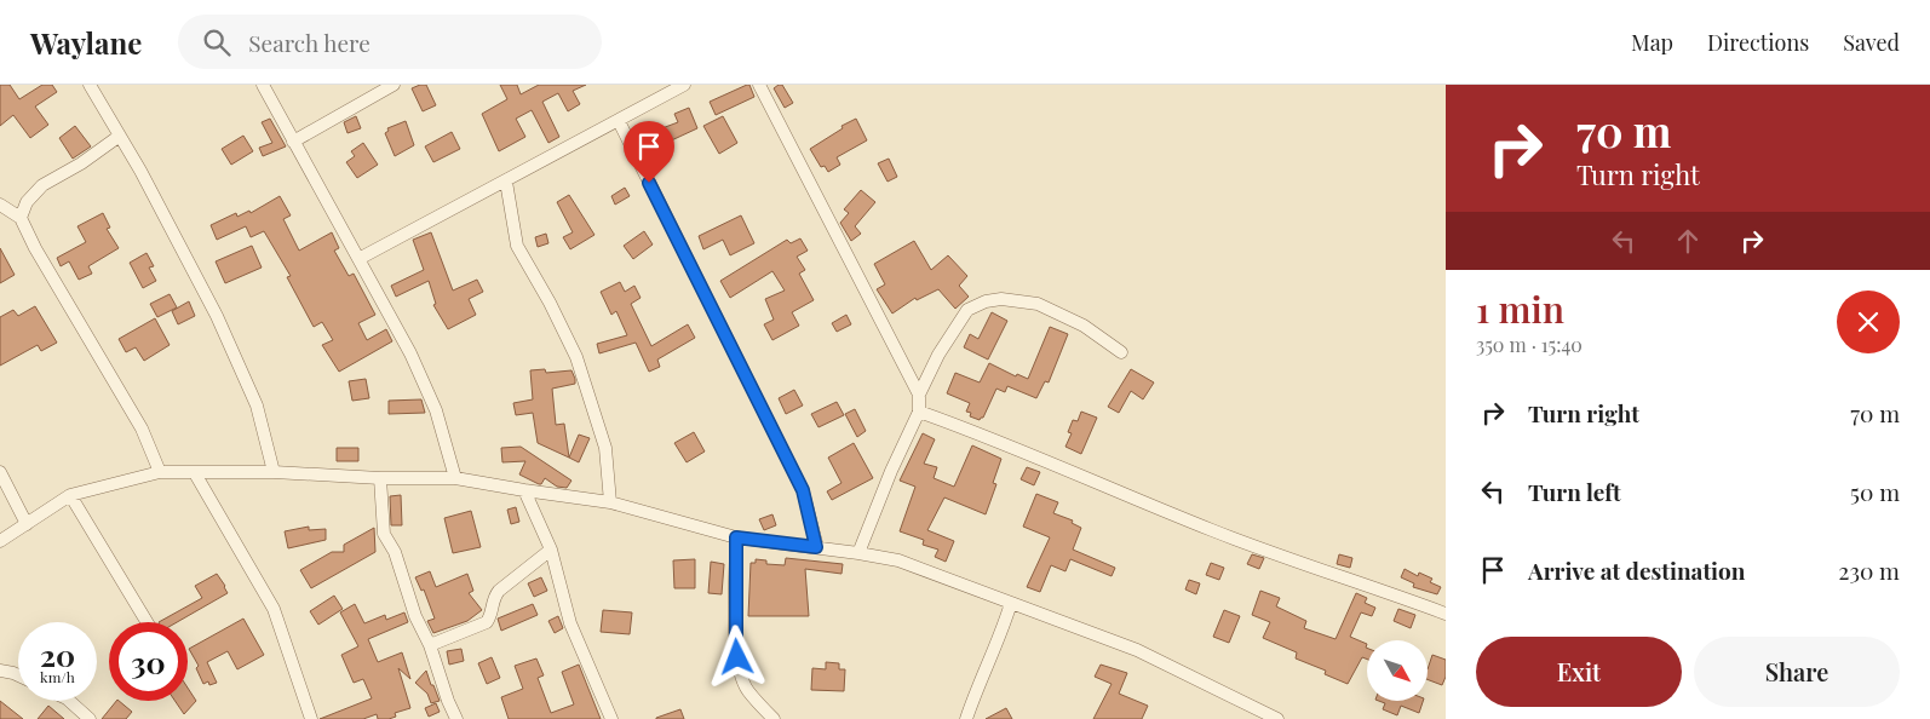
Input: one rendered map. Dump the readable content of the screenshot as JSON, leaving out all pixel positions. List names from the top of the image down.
{
  "north": "bottom right",
  "page": {
    "header": "Waylane",
    "search": "Search here",
    "nav": ["Map", "Directions", "Saved"],
    "turn": ["70 m", "Turn right"],
    "heading": ["1 min", "350 m · 15:40"],
    "list": [
      {
        "name": "Turn right",
        "value": "70 m"
      },
      {
        "name": "Turn left",
        "value": "50 m"
      },
      {
        "name": "Arrive at destination",
        "value": "230 m"
      }
    ],
    "speed": "20 km/h",
    "limit": "30",
    "buttons": ["Exit", "Share"]
  }
}
